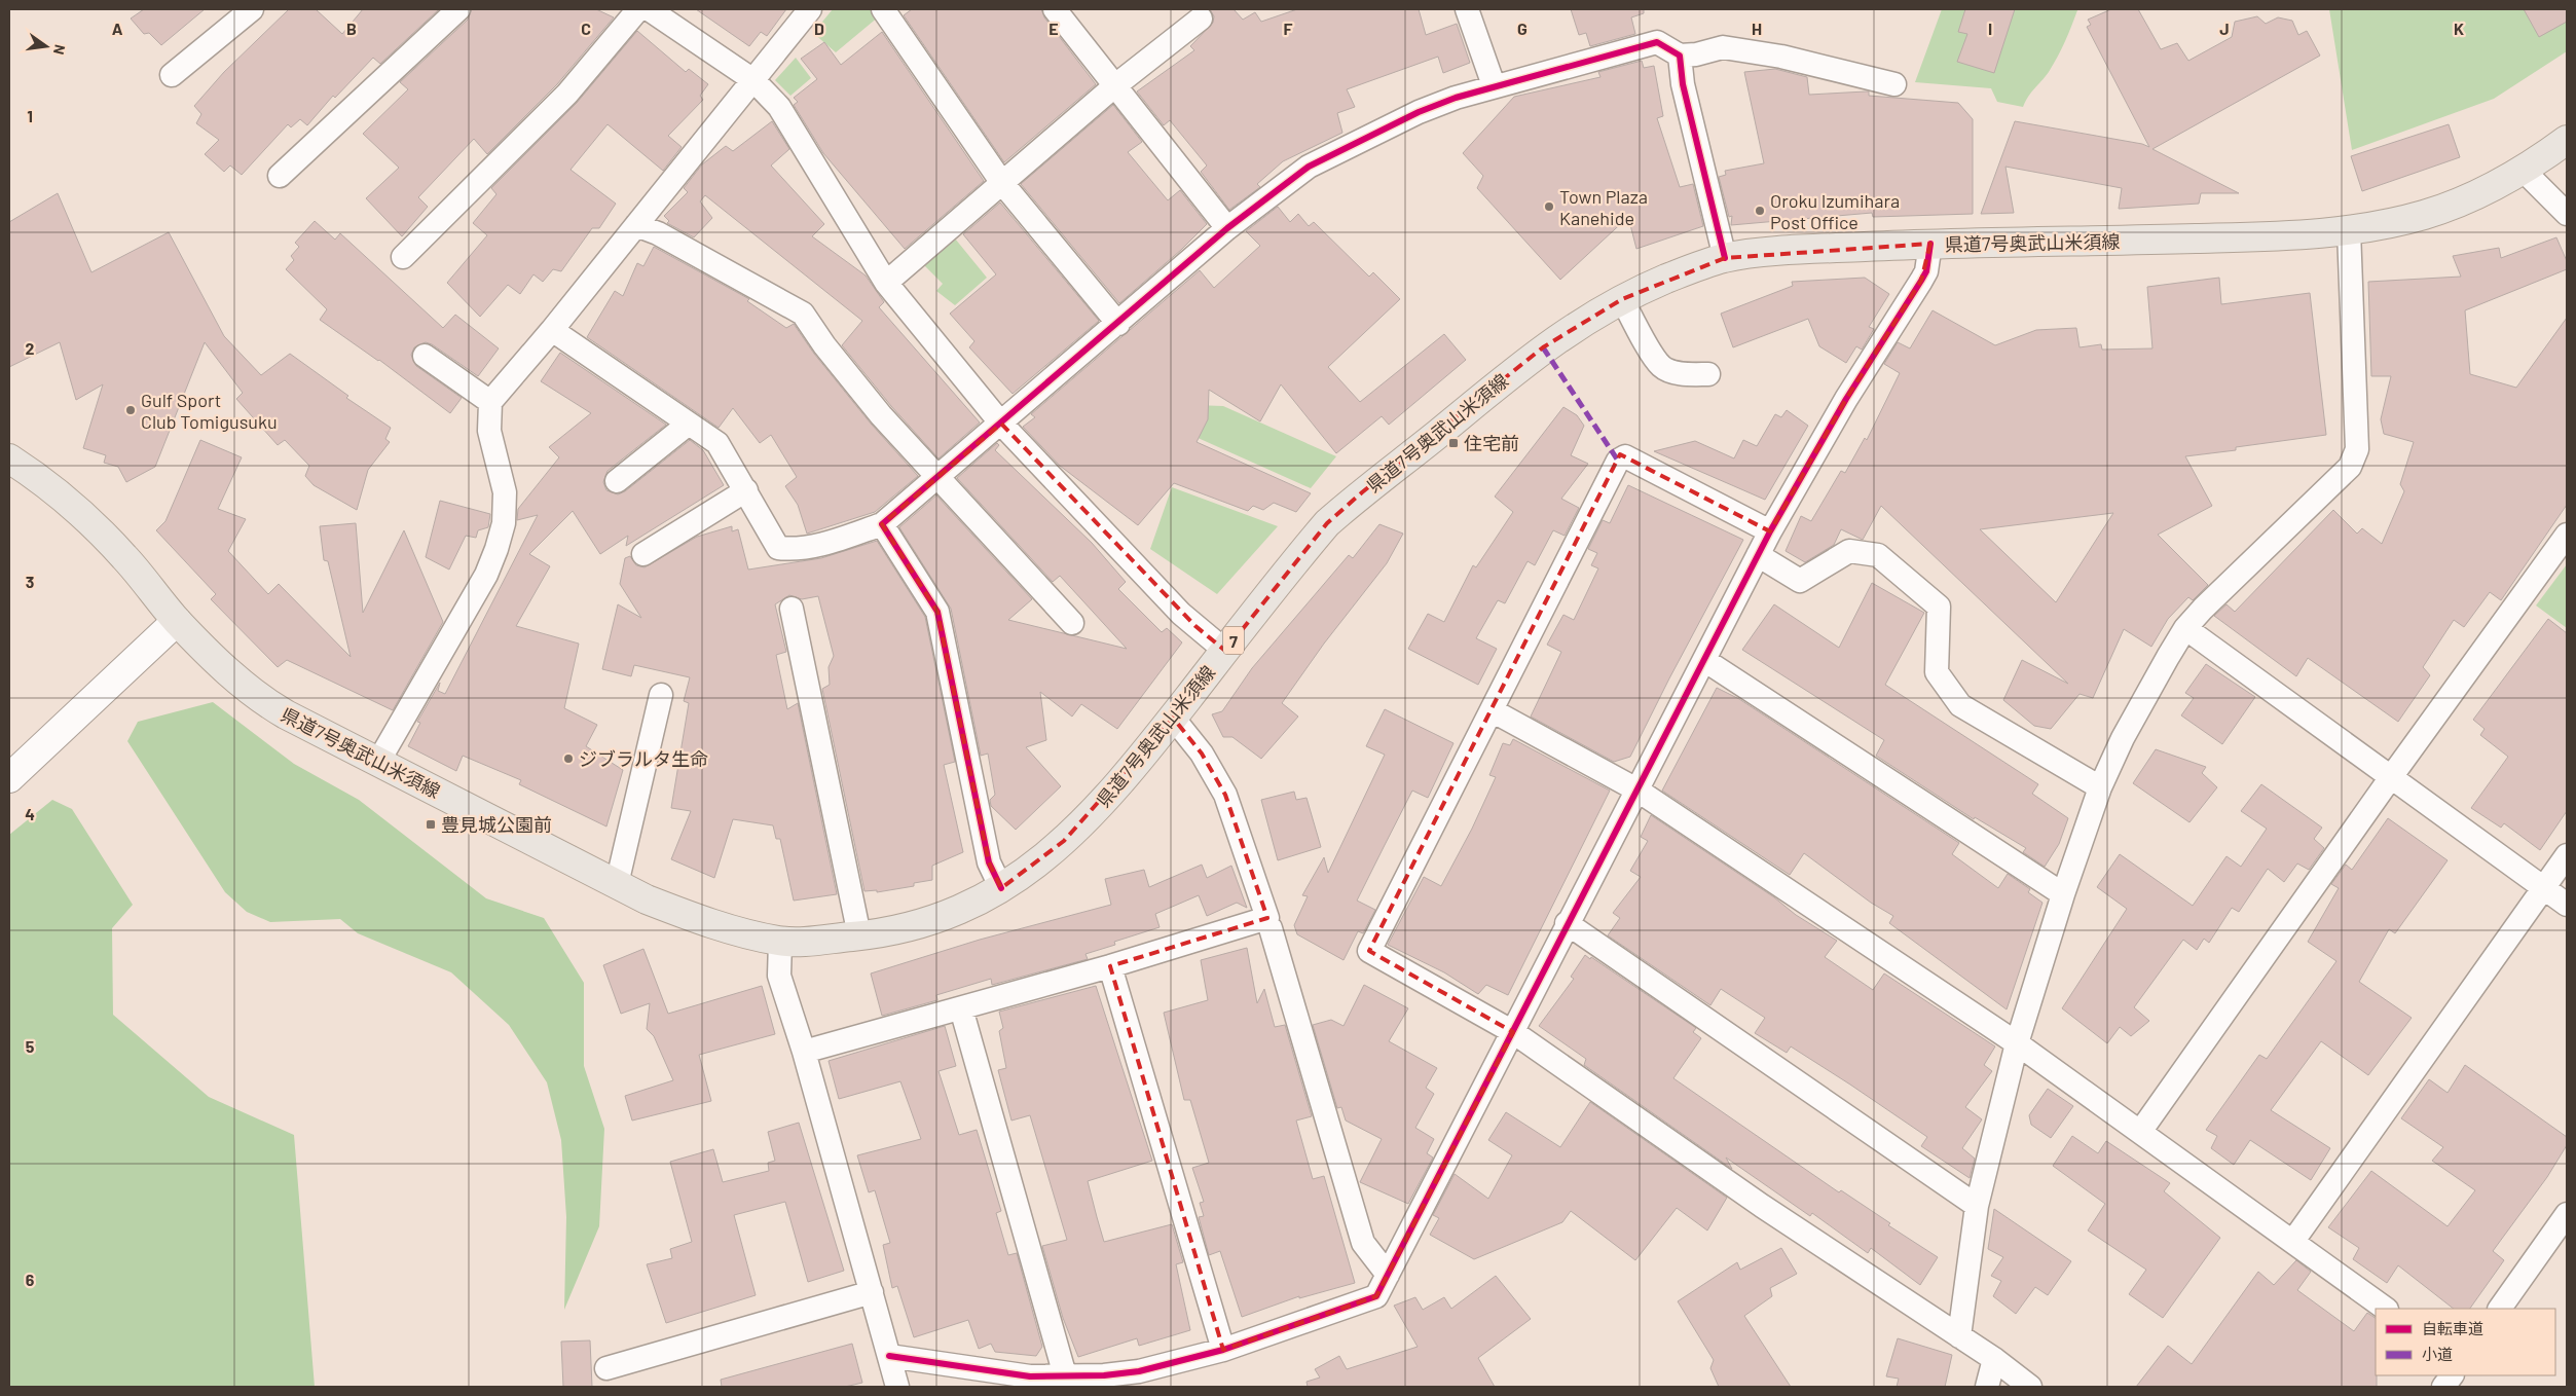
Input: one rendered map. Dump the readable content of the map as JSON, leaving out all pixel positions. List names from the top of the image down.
{
  "streets": {
    "main road": ["県道7号奥武山米須線", "7"]
  },
  "places": {
    "other": [
      "Town Plaza Kanehide",
      "Oroku Izumihara Post Office",
      "Gulf Sport Club Tomigusuku",
      "ジブラルタ生命"
    ],
    "transit": ["住宅前", "豊見城公園前"]
  },
  "legend": ["自転車道", "小道"],
  "north": "right",
  "grid": {
    "columns": [
      "A",
      "B",
      "C",
      "D",
      "E",
      "F",
      "G",
      "H",
      "I",
      "J",
      "K"
    ],
    "rows": [
      "1",
      "2",
      "3",
      "4",
      "5",
      "6"
    ]
  }
}
